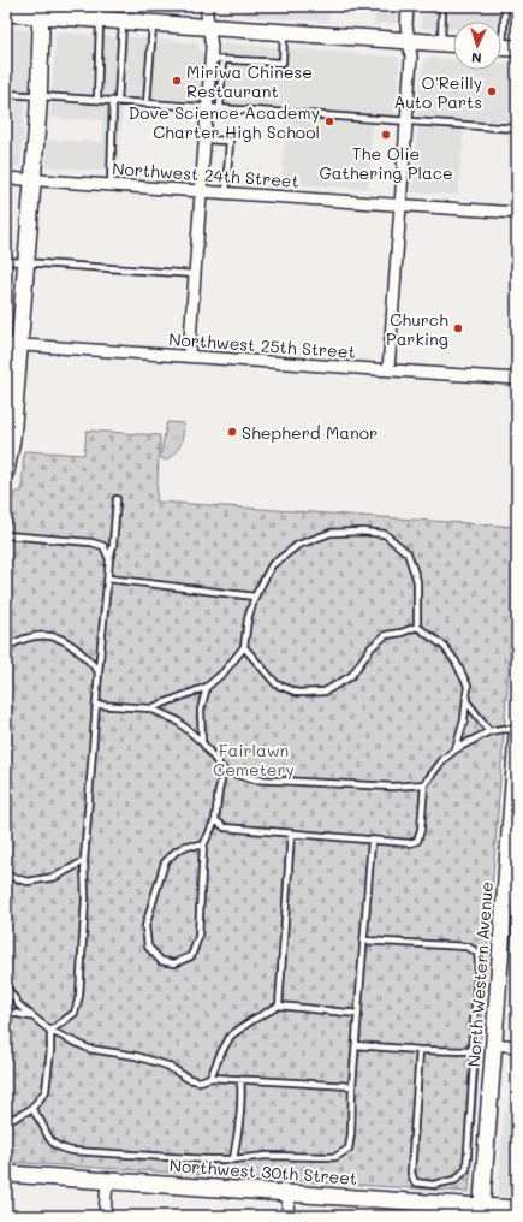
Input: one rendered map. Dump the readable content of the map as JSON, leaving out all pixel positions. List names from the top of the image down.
{
  "streets": {
    "street": [
      "Northwest 24th Street",
      "Northwest 25th Street",
      "North Western Avenue",
      "Northwest 30th Street"
    ]
  },
  "crossings": [
    ["North Western Avenue", "Northwest 30th Street"]
  ],
  "parks": ["Fairlawn Cemetery"],
  "places": [
    "Miriwa Chinese Restaurant",
    "O'Reilly Auto Parts",
    "Dove Science Academy Charter High School",
    "The Olie Gathering Place",
    "Church Parking",
    "Shepherd Manor"
  ],
  "north": "bottom"
}
